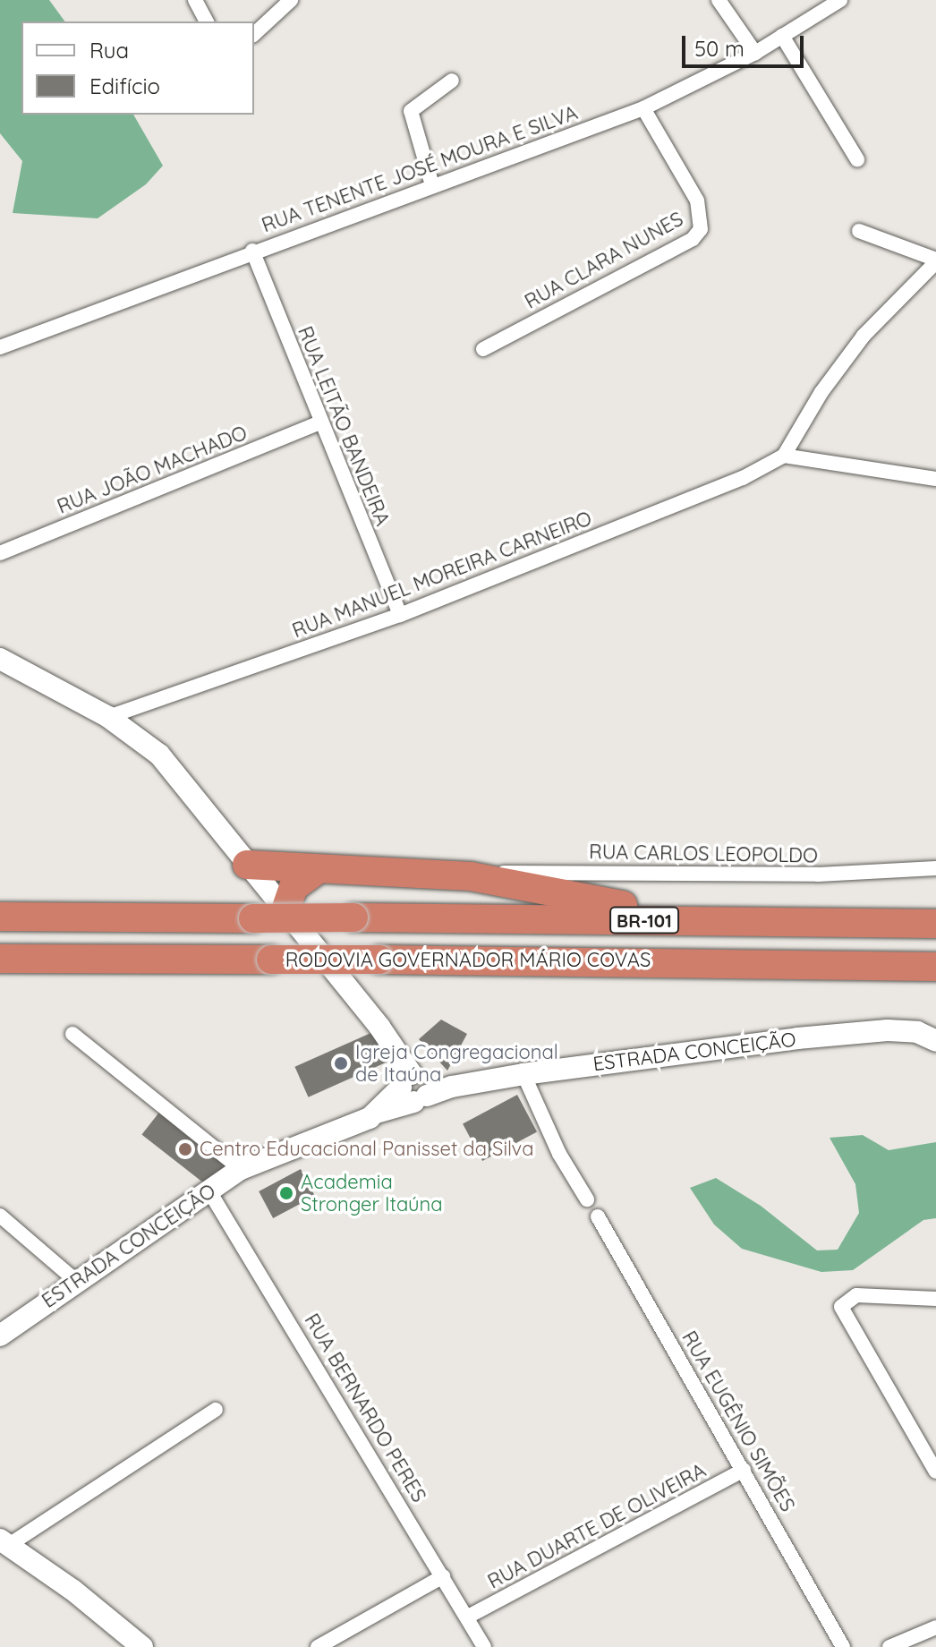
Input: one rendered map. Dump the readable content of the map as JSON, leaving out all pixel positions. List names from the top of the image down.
{
  "streets": {
    "highway": ["BR-101", "RODOVIA GOVERNADOR MÁRIO COVAS"],
    "main road": ["ESTRADA CONCEIÇÃO"],
    "street": [
      "RUA TENENTE JOSÉ MOURA E SILVA",
      "RUA CLARA NUNES",
      "RUA LEITÃO BANDEIRA",
      "RUA JOÃO MACHADO",
      "RUA MANUEL MOREIRA CARNEIRO",
      "RUA CARLOS LEOPOLDO",
      "RUA BERNARDO PERES",
      "RUA EUGÊNIO SIMÕES",
      "RUA DUARTE DE OLIVEIRA"
    ]
  },
  "crossings": [
    ["RUA TENENTE JOSÉ MOURA E SILVA", "RUA CLARA NUNES"],
    ["RUA TENENTE JOSÉ MOURA E SILVA", "RUA LEITÃO BANDEIRA"],
    ["RUA LEITÃO BANDEIRA", "RUA JOÃO MACHADO"],
    ["RUA LEITÃO BANDEIRA", "RUA MANUEL MOREIRA CARNEIRO"],
    ["ESTRADA CONCEIÇÃO", "RUA BERNARDO PERES"],
    ["RUA BERNARDO PERES", "RUA DUARTE DE OLIVEIRA"],
    ["RUA EUGÊNIO SIMÕES", "RUA DUARTE DE OLIVEIRA"]
  ],
  "places": ["Igreja Congregacional de Itaúna", "Centro Educacional Panisset da Silva", "Academia Stronger Itaúna"],
  "legend": ["Rua", "Edifício"],
  "scale_bar": "50 m"
}
